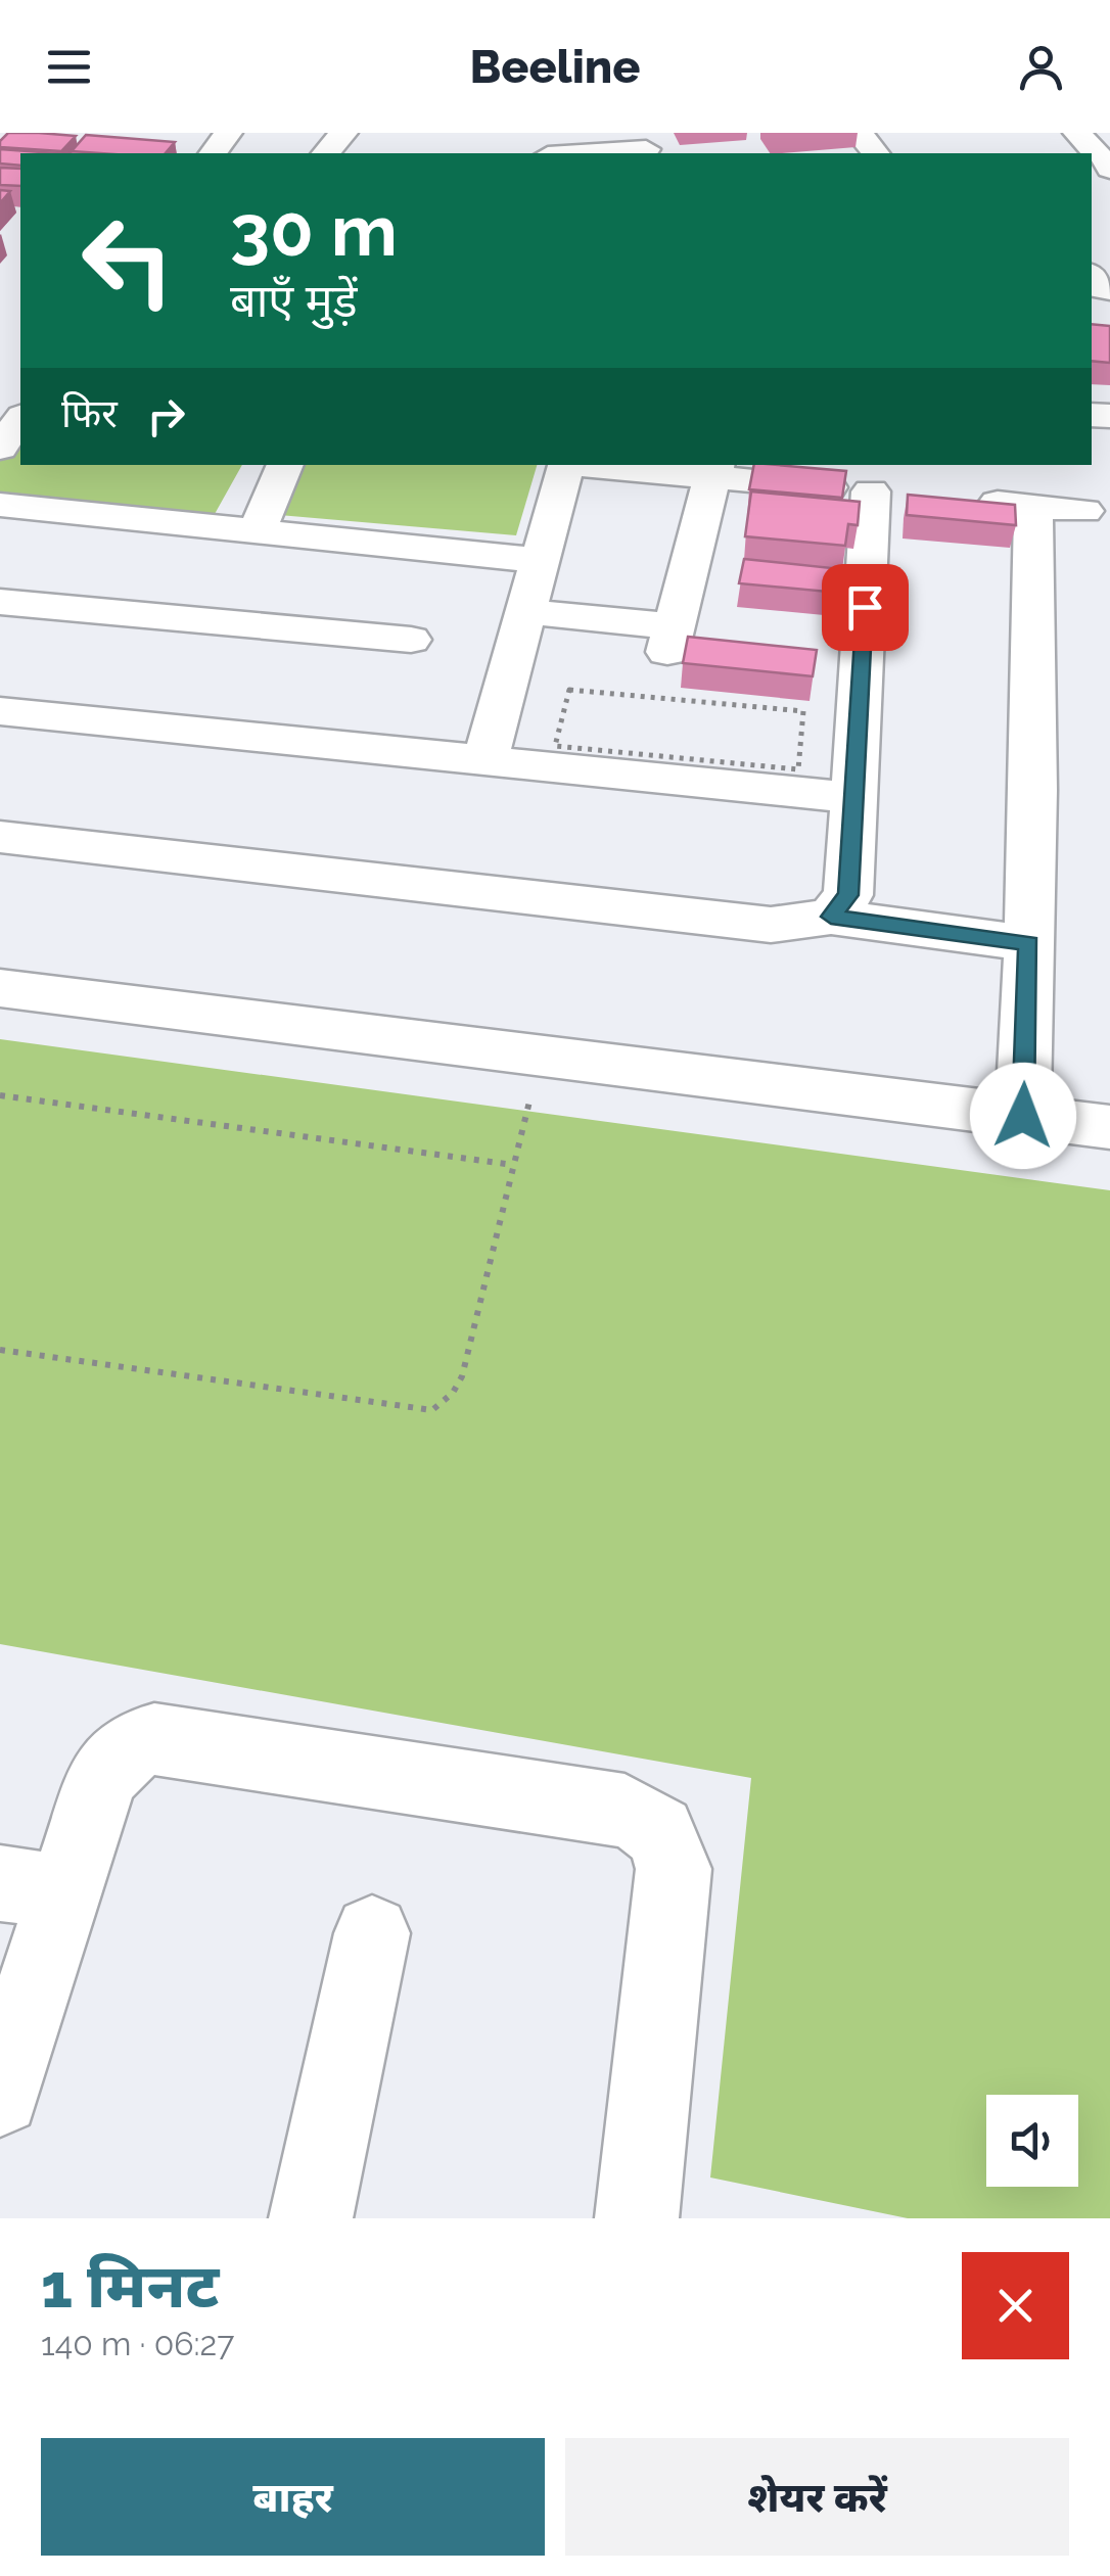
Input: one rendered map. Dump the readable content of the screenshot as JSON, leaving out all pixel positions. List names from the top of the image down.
{
  "page": {
    "header": "Beeline",
    "turn": ["30 m", "बाएँ मुड़ें"],
    "then": "फिर",
    "heading": ["1 मिनट", "140 m · 06:27"],
    "buttons": ["बाहर", "शेयर करें"]
  }
}
